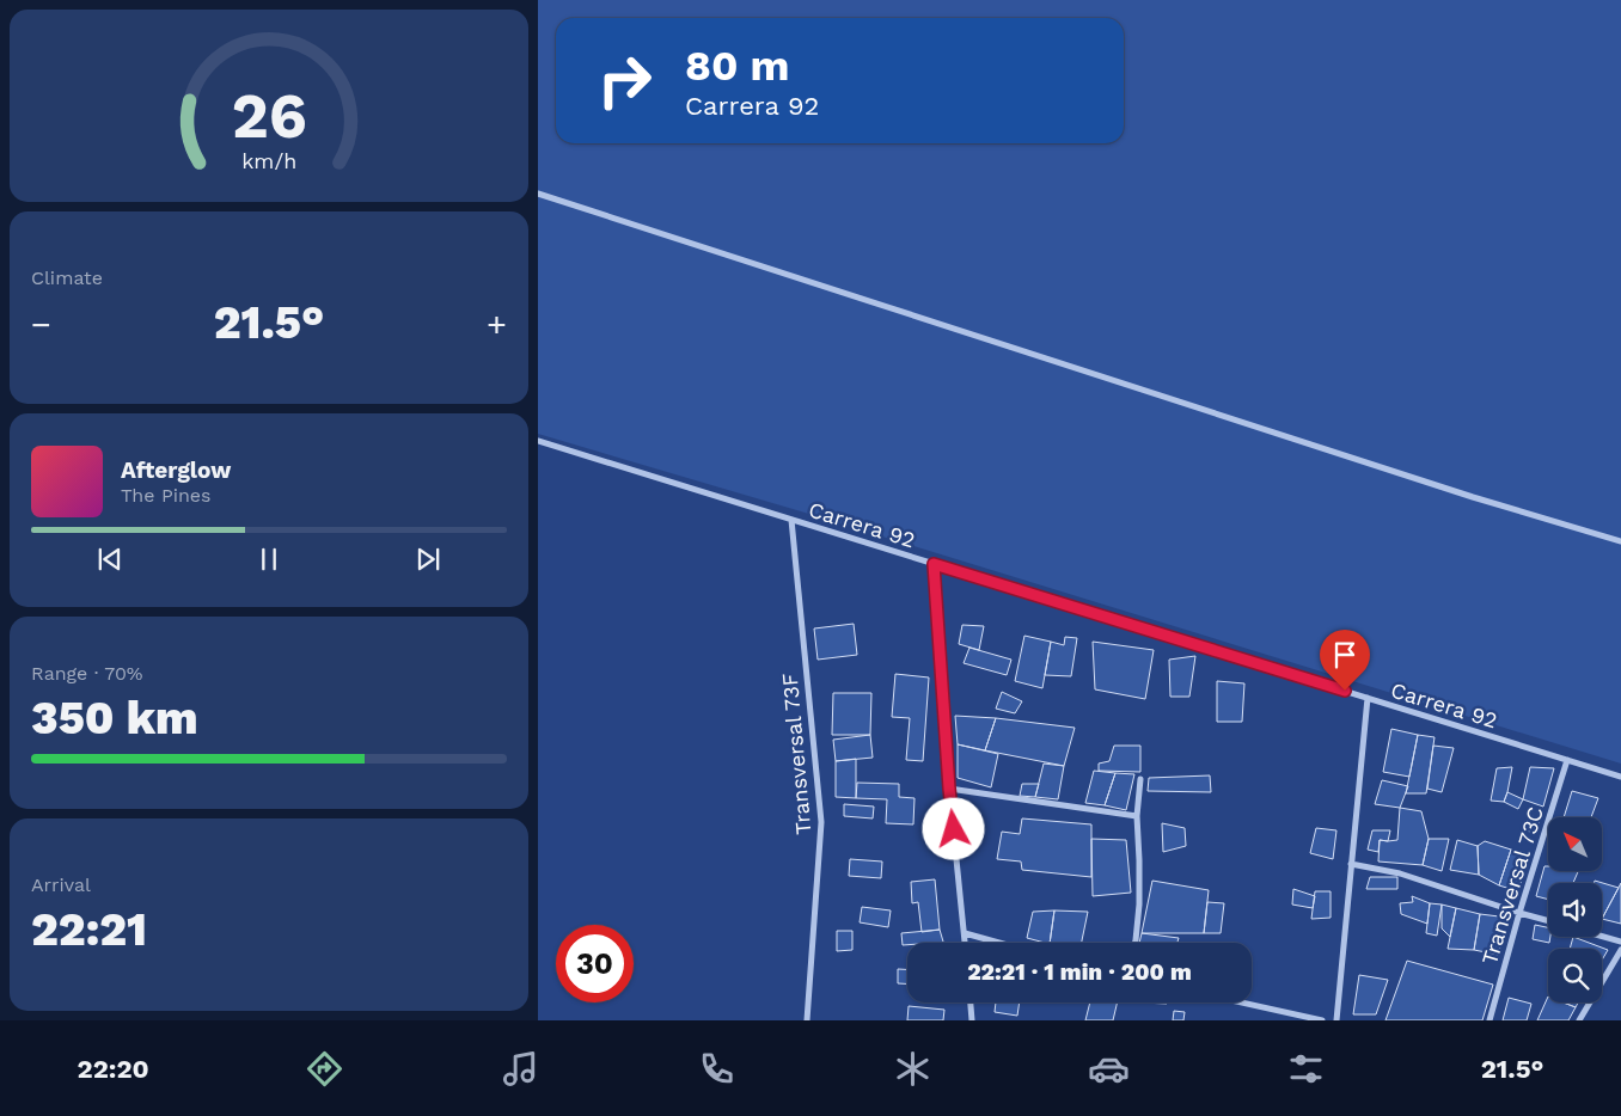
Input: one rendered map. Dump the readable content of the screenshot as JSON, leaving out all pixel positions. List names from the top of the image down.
{
  "streets": {
    "street": ["Carrera 92", "Transversal 73F", "Transversal 73C"]
  },
  "crossings": [
    ["Carrera 92", "Transversal 73F"],
    ["Carrera 92", "Transversal 73C"]
  ],
  "north": "top left",
  "page": {
    "turn": ["80 m", "Carrera 92"],
    "tile": [
      "Climate",
      ["Range · 70%", "350 km"],
      ["Arrival", "22:21"]
    ],
    "heat": ["−", "21.5°", "+"],
    "song": ["Afterglow", "The Pines"],
    "limit": "30",
    "trip": "22:21 · 1 min · 200 m",
    "tabs": ["22:20", "21.5°"],
    "gauge": ["26", "km/h"]
  }
}
